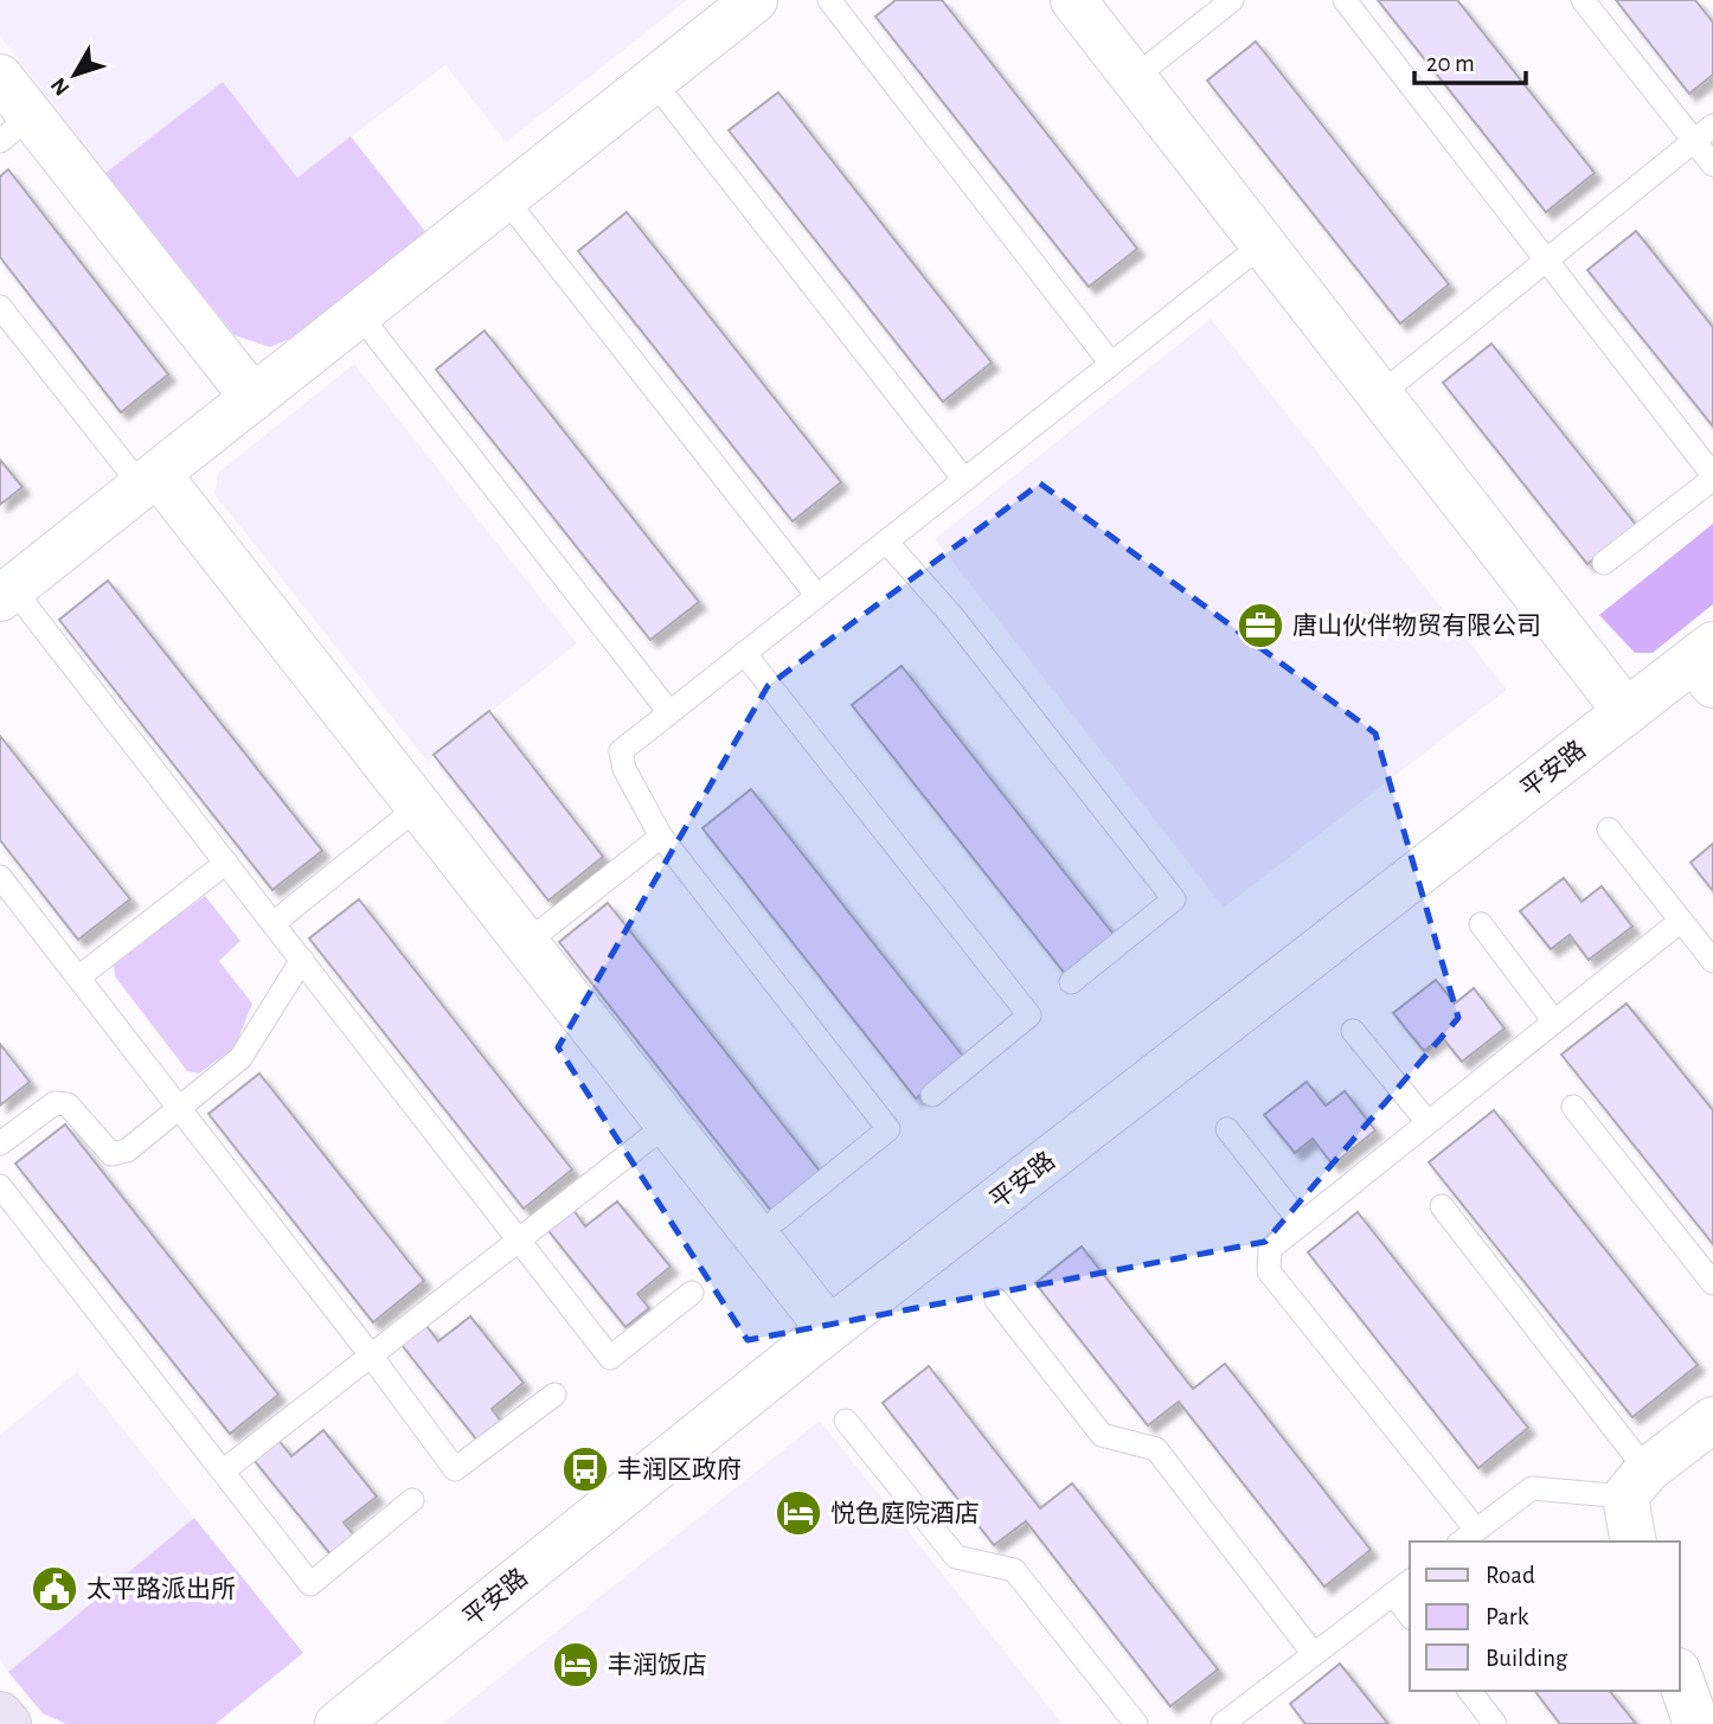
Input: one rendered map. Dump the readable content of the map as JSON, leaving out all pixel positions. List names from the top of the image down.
{
  "streets": {
    "street": ["平安路"]
  },
  "places": {
    "office": ["唐山伙伴物贸有限公司"],
    "bus stop": ["丰润区政府"],
    "hotel": ["悦色庭院酒店", "丰润饭店"],
    "public building": ["太平路派出所"]
  },
  "legend": ["Road", "Park", "Building"],
  "scale_bar": "20 m",
  "north": "bottom left"
}
